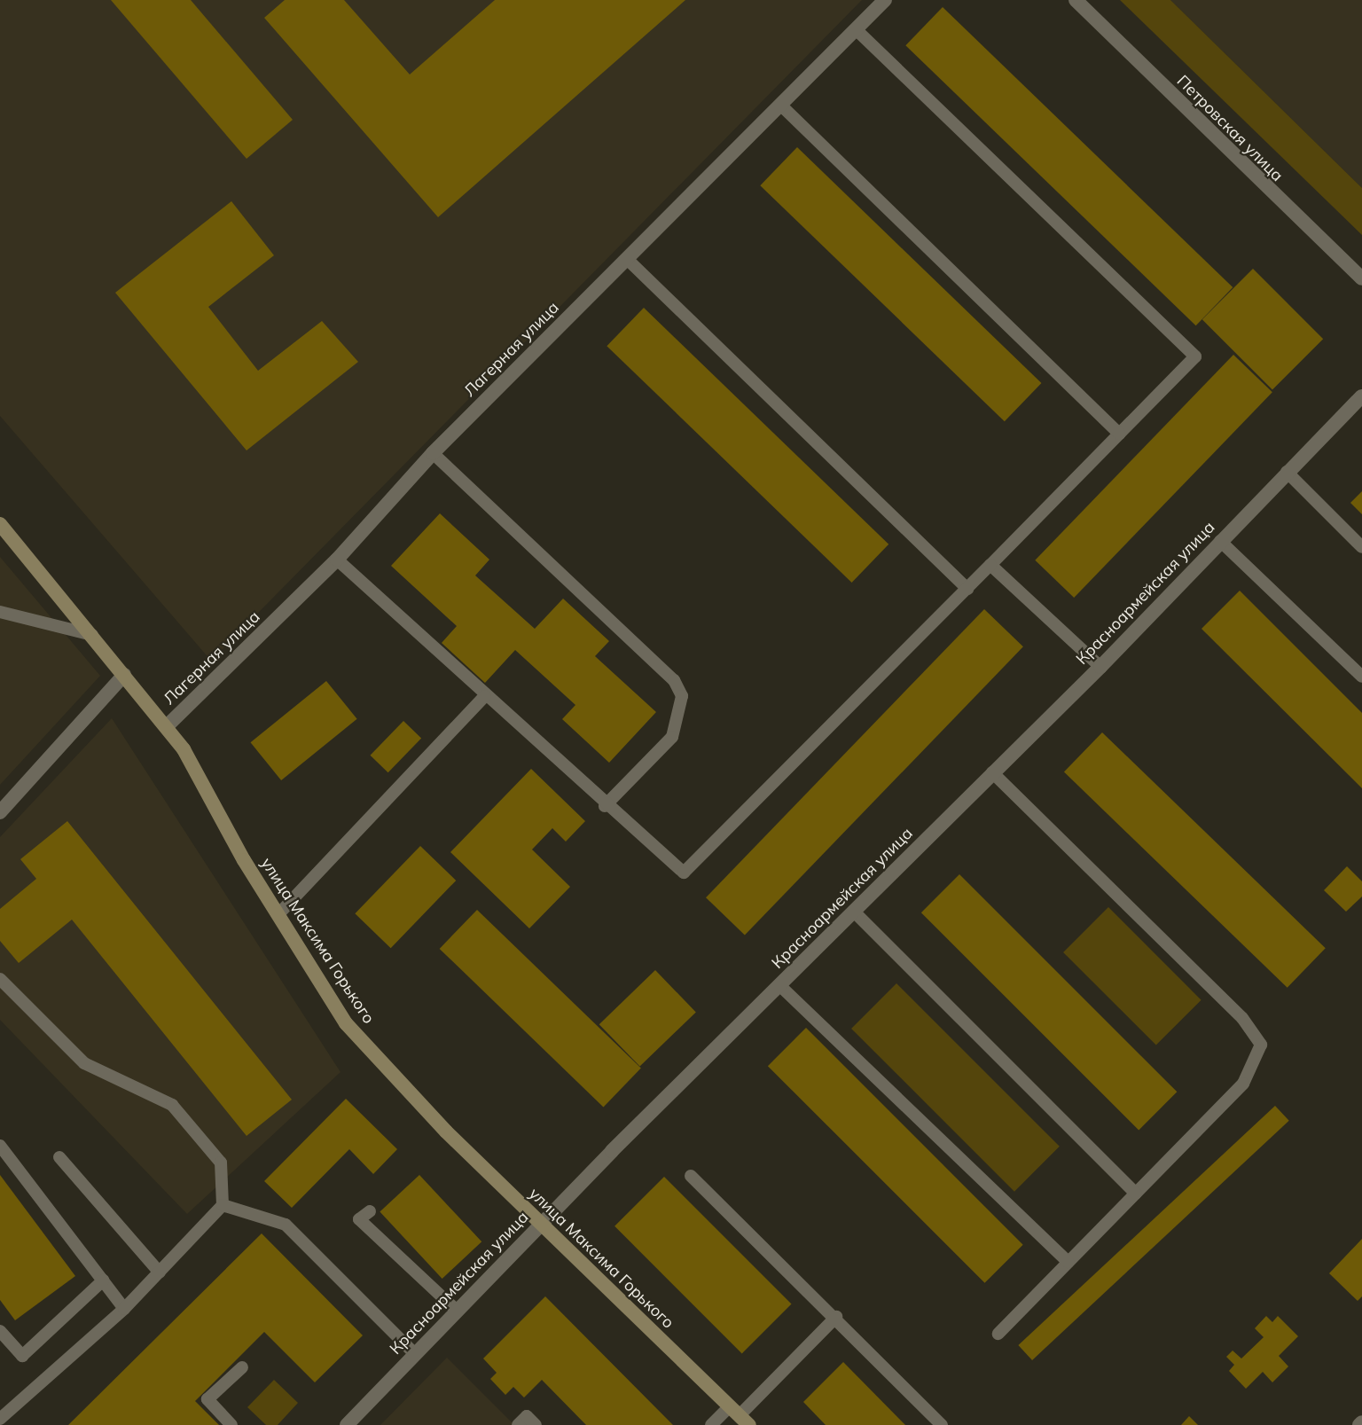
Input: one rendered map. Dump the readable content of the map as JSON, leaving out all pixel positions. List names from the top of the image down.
{
  "streets": {
    "main road": ["улица Максима Горького"],
    "street": ["Петровская улица", "Лагерная улица", "Красноармейская улица"]
  },
  "crossings": [
    ["Лагерная улица", "улица Максима Горького"],
    ["Красноармейская улица", "улица Максима Горького"]
  ]
}
